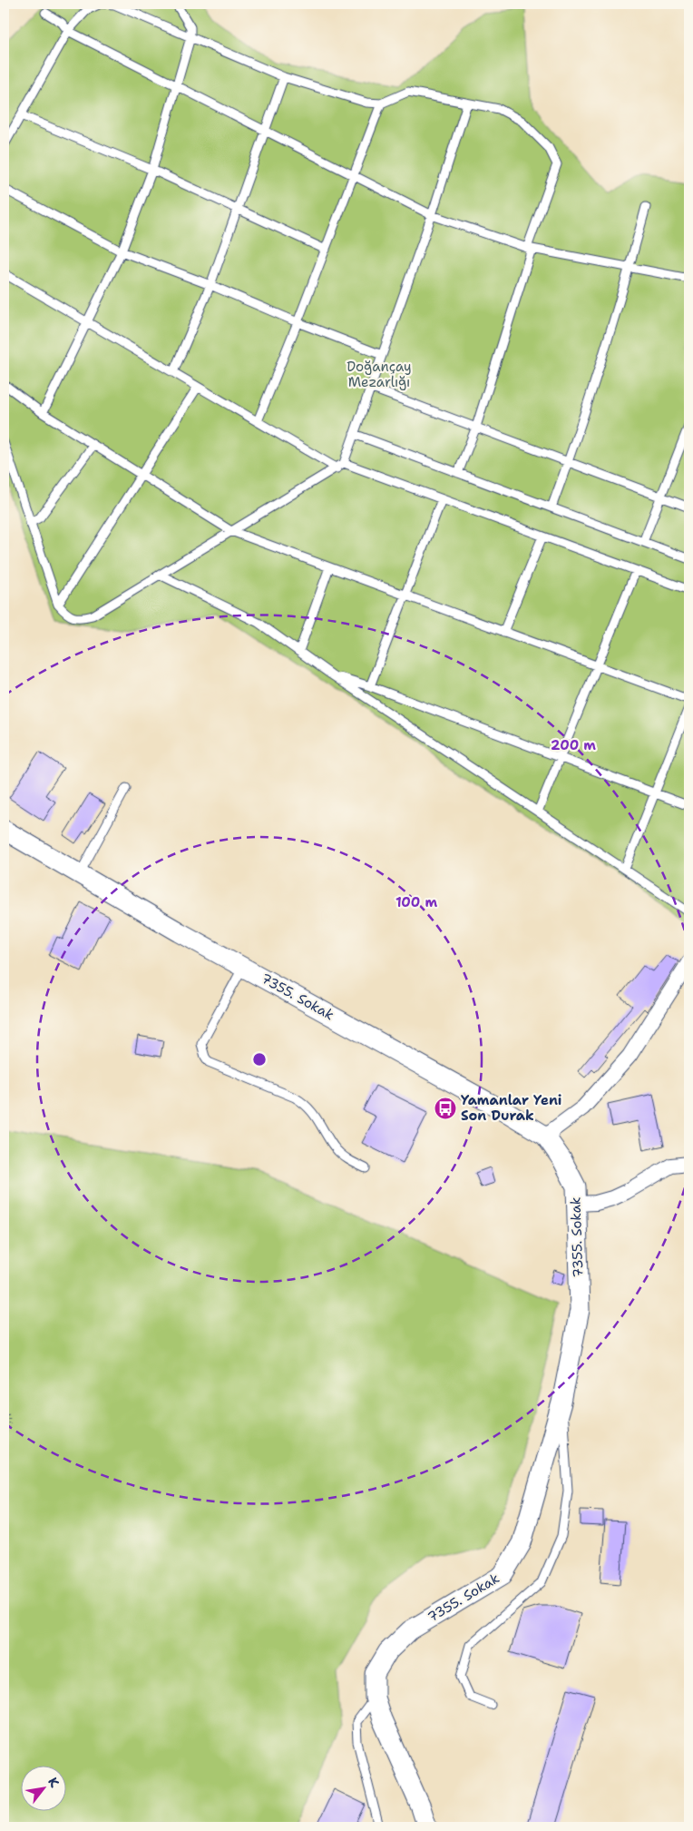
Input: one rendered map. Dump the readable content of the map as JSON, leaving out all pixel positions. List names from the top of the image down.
{
  "streets": {
    "street": ["7355. Sokak"]
  },
  "parks": ["Doğançay Mezarlığı"],
  "places": {
    "bus stop": ["Yamanlar Yeni Son Durak"]
  },
  "north": "top right",
  "rings": ["200 m", "100 m"]
}
